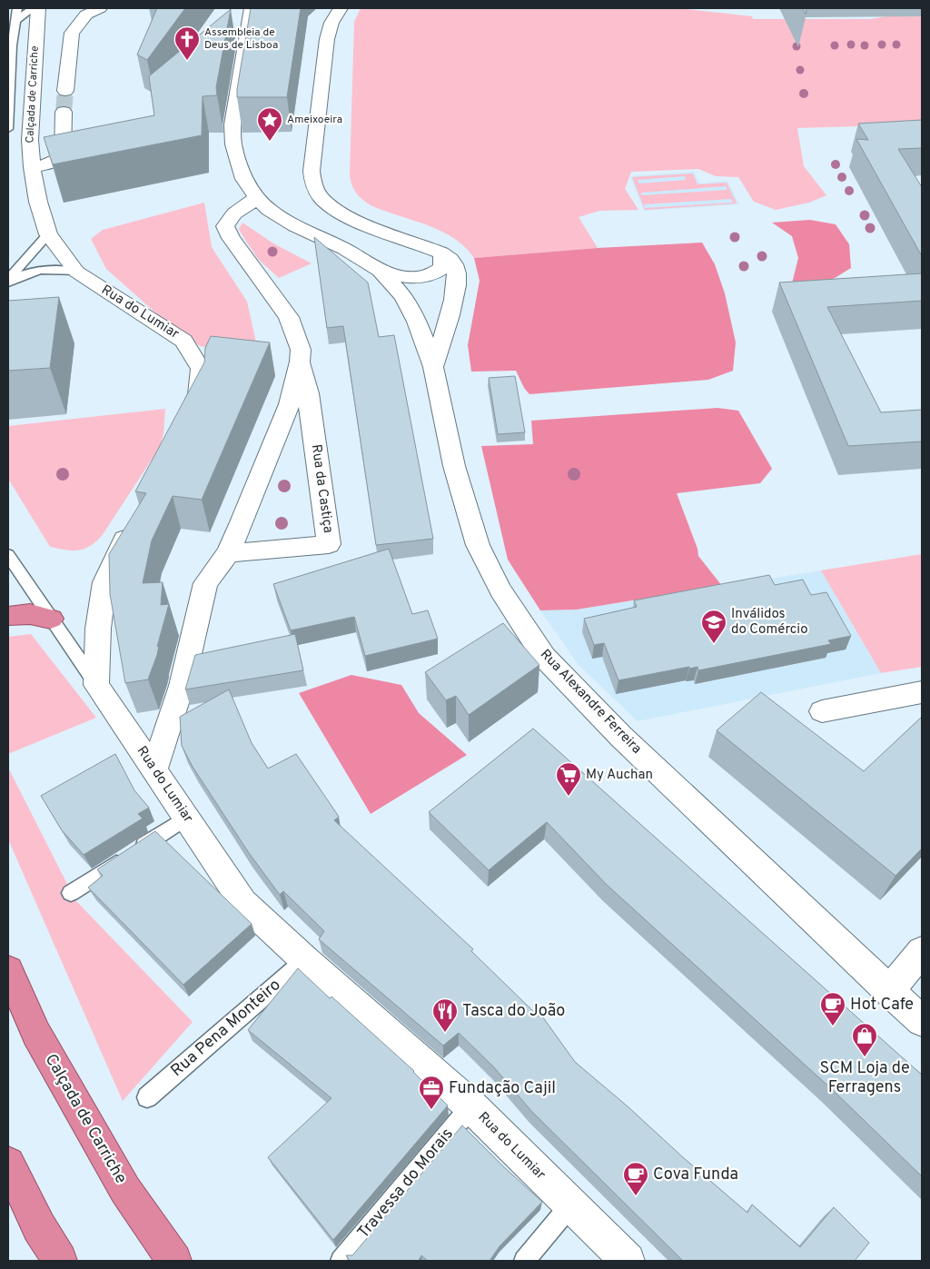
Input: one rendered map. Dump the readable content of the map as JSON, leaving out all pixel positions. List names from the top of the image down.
{
  "streets": {
    "highway": ["Calçada de Carriche"],
    "street": ["Rua do Lumiar", "Rua da Castiça", "Rua Alexandre Ferreira"],
    "lane": ["Rua Pena Monteiro", "Travessa do Morais"]
  },
  "crossings": [
    ["Calçada de Carriche", "Rua do Lumiar"],
    ["Rua do Lumiar", "Rua da Castiça"],
    ["Rua do Lumiar", "Rua Pena Monteiro"],
    ["Rua do Lumiar", "Travessa do Morais"],
    ["Rua da Castiça", "Rua Alexandre Ferreira"]
  ],
  "places": {
    "church": ["Assembleia de Deus de Lisboa"],
    "place": ["Ameixoeira"],
    "school or university": ["Inválidos do Comércio"],
    "supermarket": ["My Auchan"],
    "cafe": ["Hot Cafe", "Cova Funda"],
    "restaurant": ["Tasca do João"],
    "shop": ["SCM Loja de Ferragens"],
    "office": ["Fundação Cajil"]
  }
}
